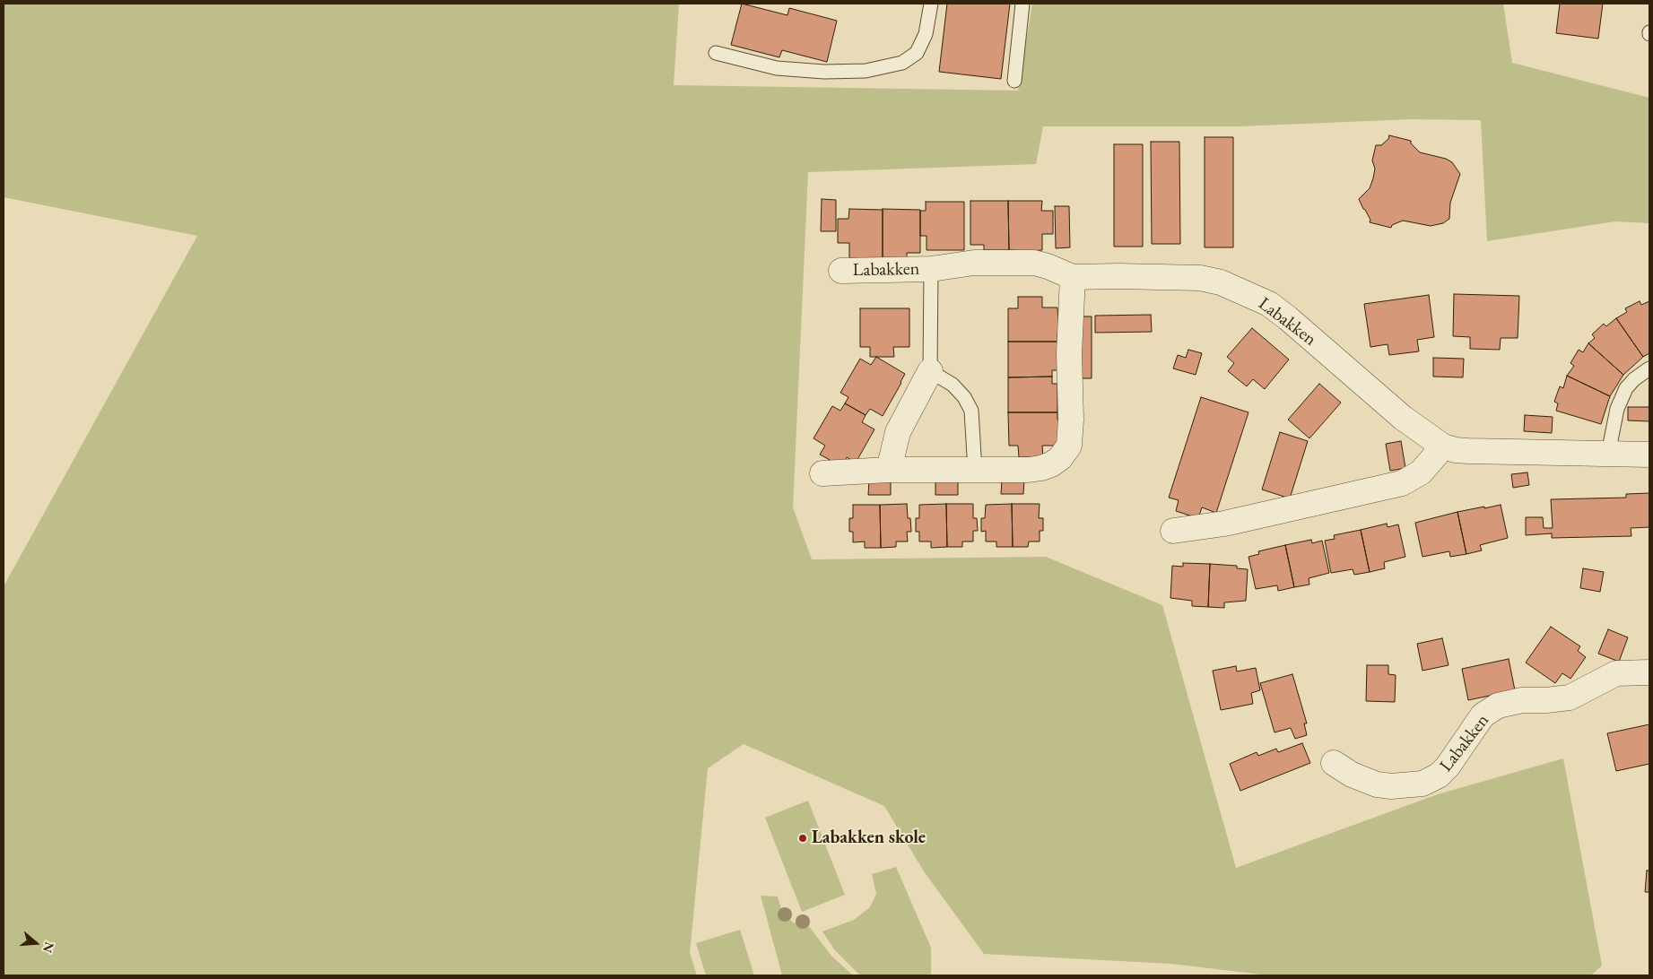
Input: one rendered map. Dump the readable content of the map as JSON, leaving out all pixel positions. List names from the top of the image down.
{
  "streets": {
    "street": ["Labakken"]
  },
  "places": ["Labakken skole"],
  "north": "right"
}
